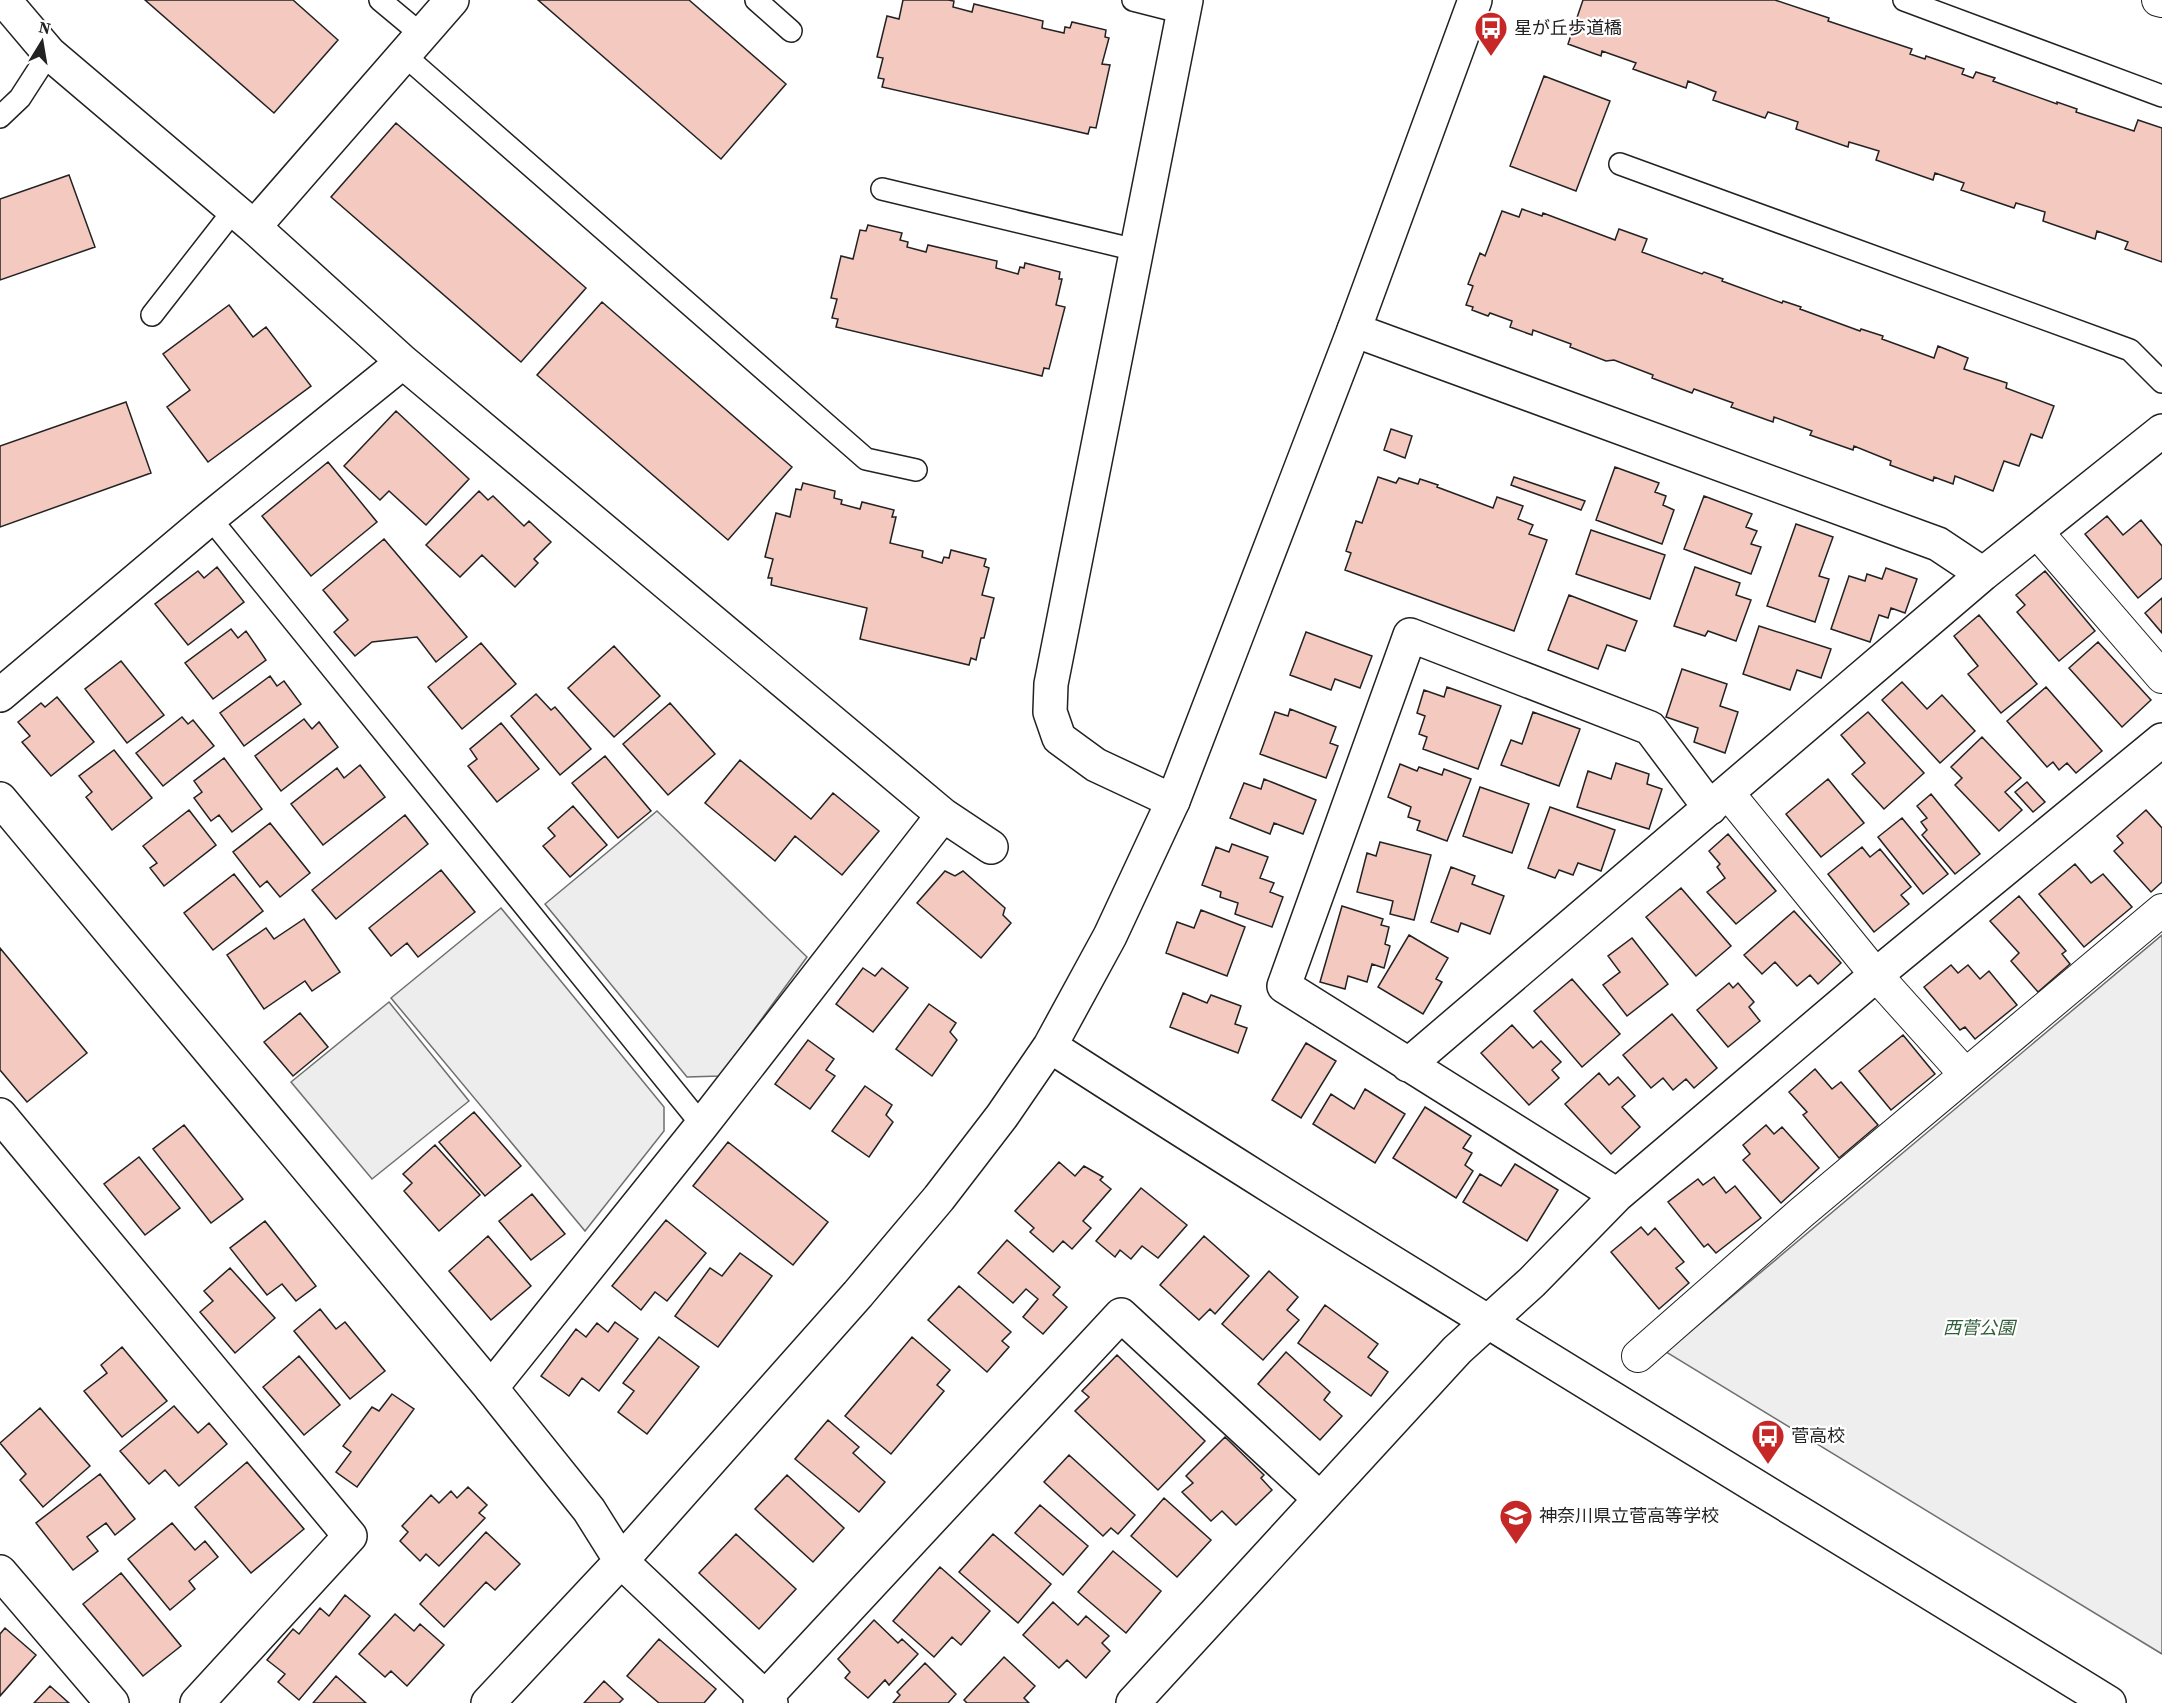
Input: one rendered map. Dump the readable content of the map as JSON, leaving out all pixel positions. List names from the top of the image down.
{
  "parks": ["西菅公園"],
  "places": {
    "bus stop": ["星が丘歩道橋", "菅高校"],
    "school or university": ["神奈川県立菅高等学校"]
  },
  "north": "top"
}
